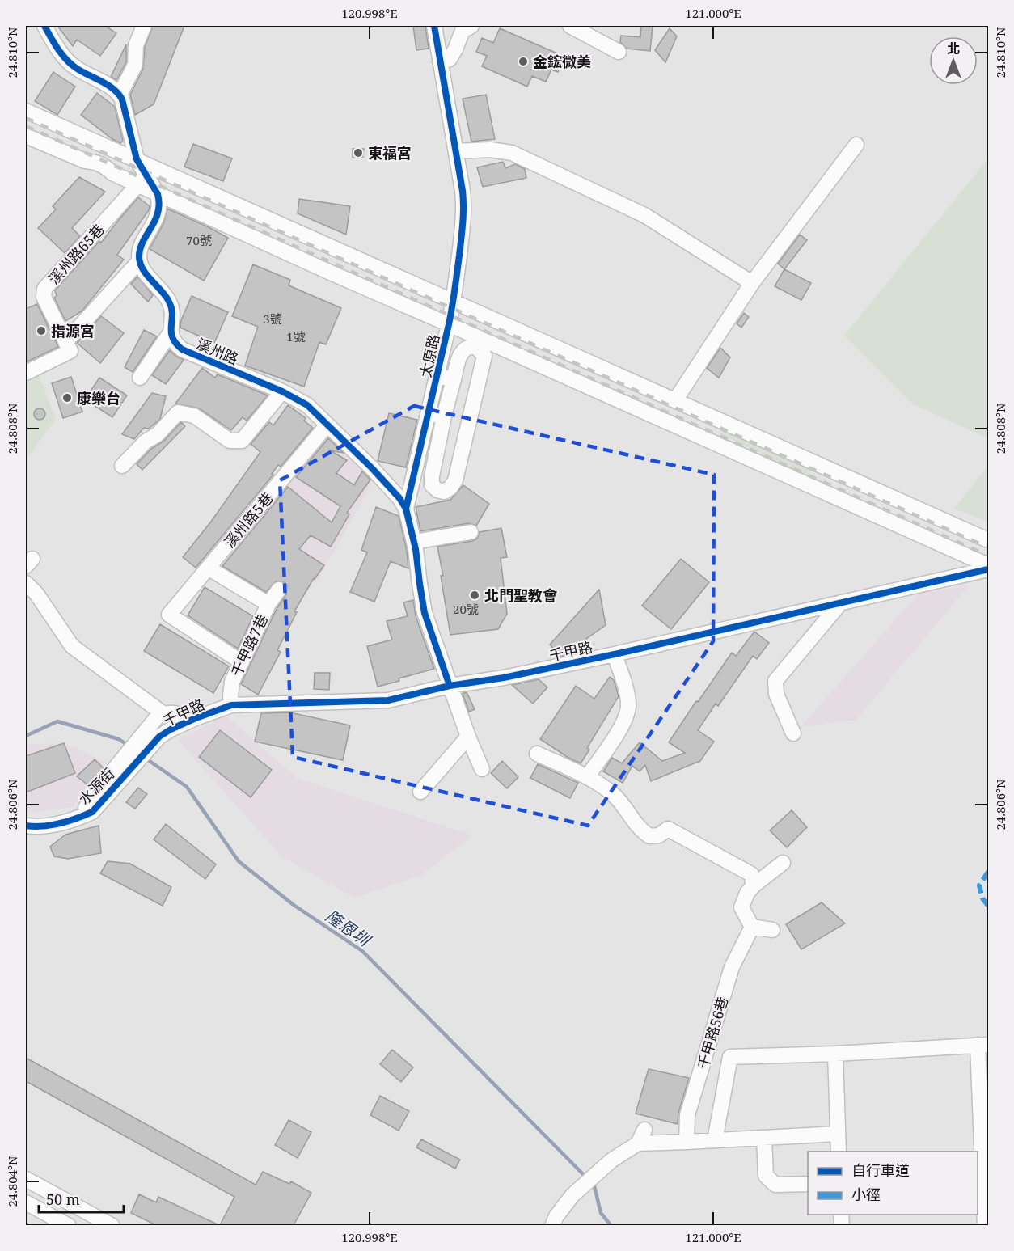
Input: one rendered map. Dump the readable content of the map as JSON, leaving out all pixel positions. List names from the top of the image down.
{
  "streets": {
    "street": [
      "溪州路65巷",
      "溪州路",
      "太原路",
      "溪州路5巷",
      "千甲路7巷",
      "千甲路",
      "水源街",
      "千甲路56巷"
    ]
  },
  "crossings": [
    ["溪州路", "太原路"],
    ["溪州路", "溪州路5巷"],
    ["太原路", "千甲路"],
    ["溪州路5巷", "千甲路7巷"],
    ["千甲路7巷", "千甲路"],
    ["千甲路", "水源街"]
  ],
  "water": ["隆恩圳"],
  "places": [
    "金鋐微美",
    "東福宮",
    "指源宮",
    "康樂台",
    "北門聖教會"
  ],
  "house_numbers": [
    "70號",
    "3號",
    "1號",
    "20號"
  ],
  "legend": ["自行車道", "小徑"],
  "scale_bar": "50 m",
  "north": "top",
  "coordinates": [
    "120.998°E",
    "121.000°E",
    "24.810°N",
    "24.808°N",
    "24.806°N",
    "24.804°N"
  ]
}
